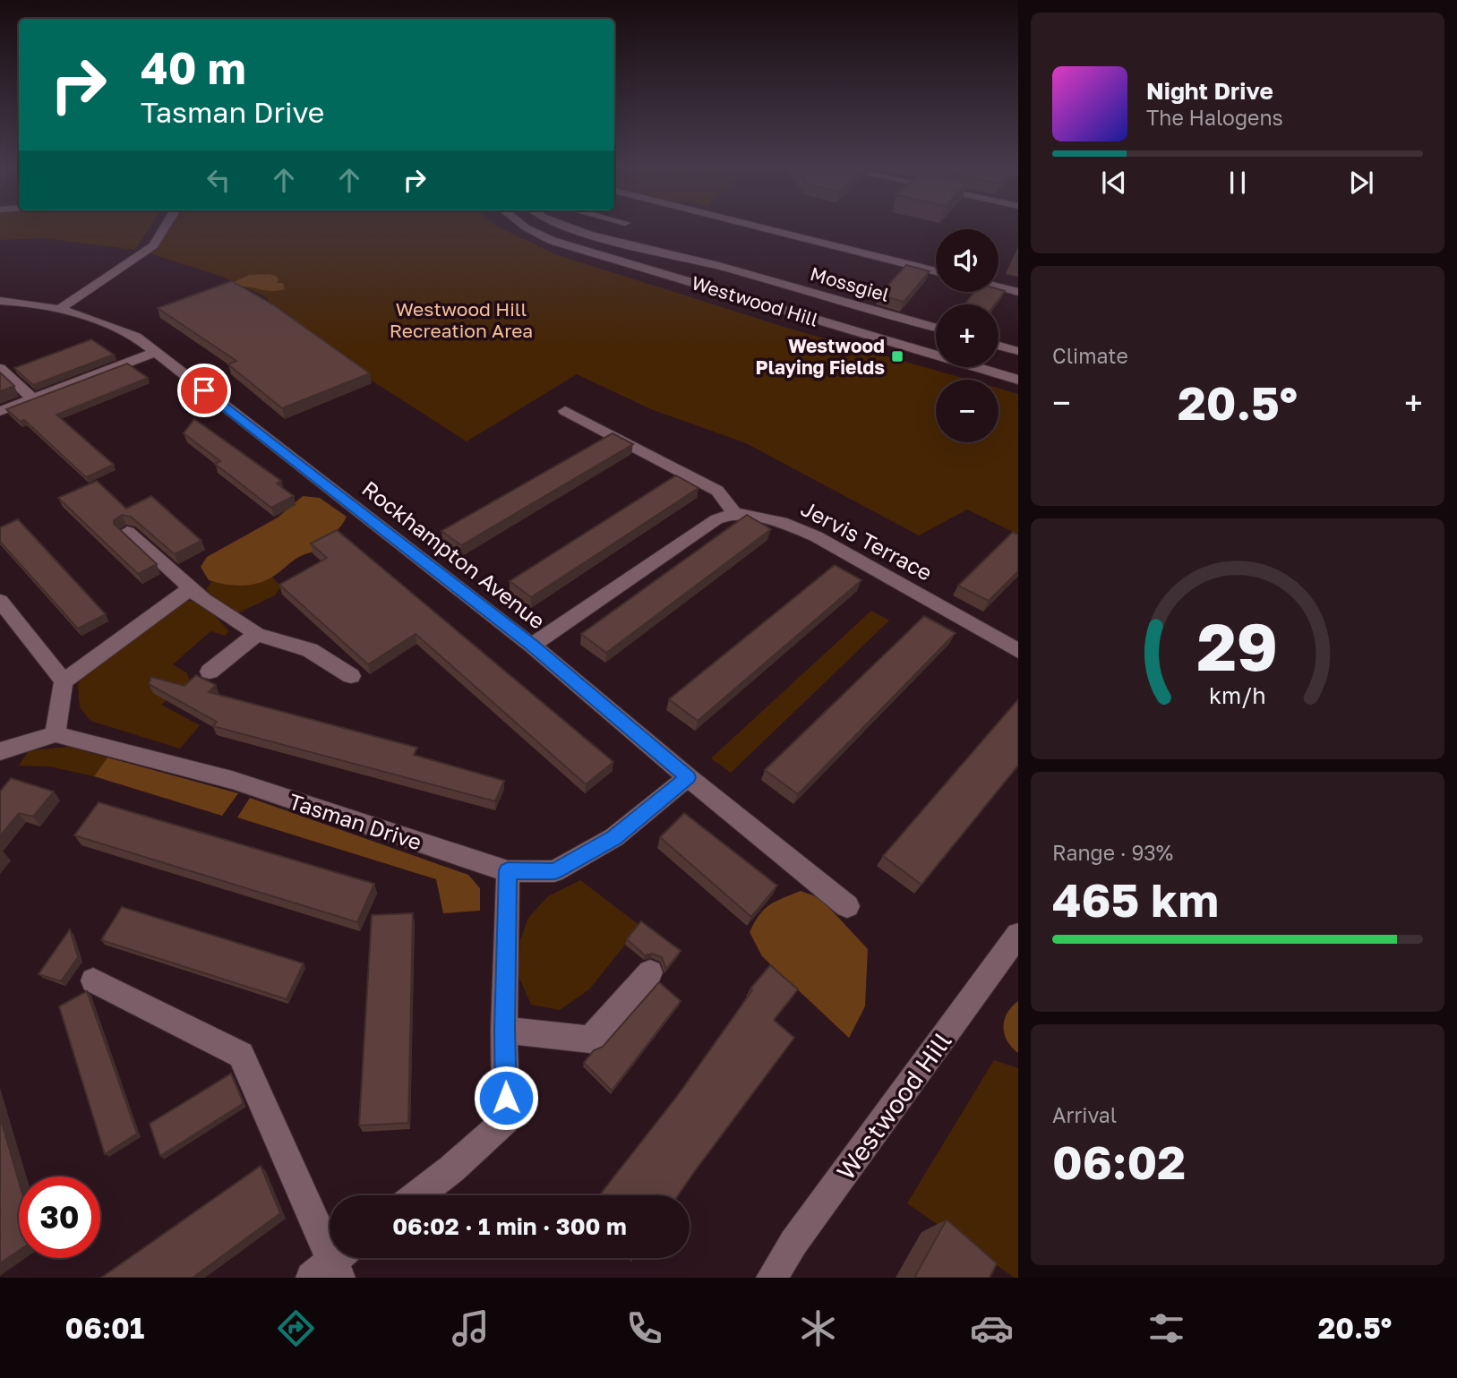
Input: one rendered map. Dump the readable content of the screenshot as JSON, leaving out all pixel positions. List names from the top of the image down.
{
  "streets": {
    "street": [
      "Mossgiel",
      "Westwood Hill",
      "Jervis Terrace",
      "Rockhampton Avenue",
      "Tasman Drive"
    ]
  },
  "crossings": [
    ["Rockhampton Avenue", "Tasman Drive"]
  ],
  "parks": ["Westwood Hill Recreation Area"],
  "places": {
    "transit": ["Westwood Playing Fields"]
  },
  "page": {
    "turn": ["40 m", "Tasman Drive"],
    "song": ["Night Drive", "The Halogens"],
    "map_buttons": ["+", "−"],
    "tile": [
      "Climate",
      ["Range · 93%", "465 km"],
      ["Arrival", "06:02"]
    ],
    "heat": ["−", "20.5°", "+"],
    "limit": "30",
    "trip": "06:02 · 1 min · 300 m",
    "tabs": ["06:01", "20.5°"],
    "gauge": ["29", "km/h"]
  }
}
